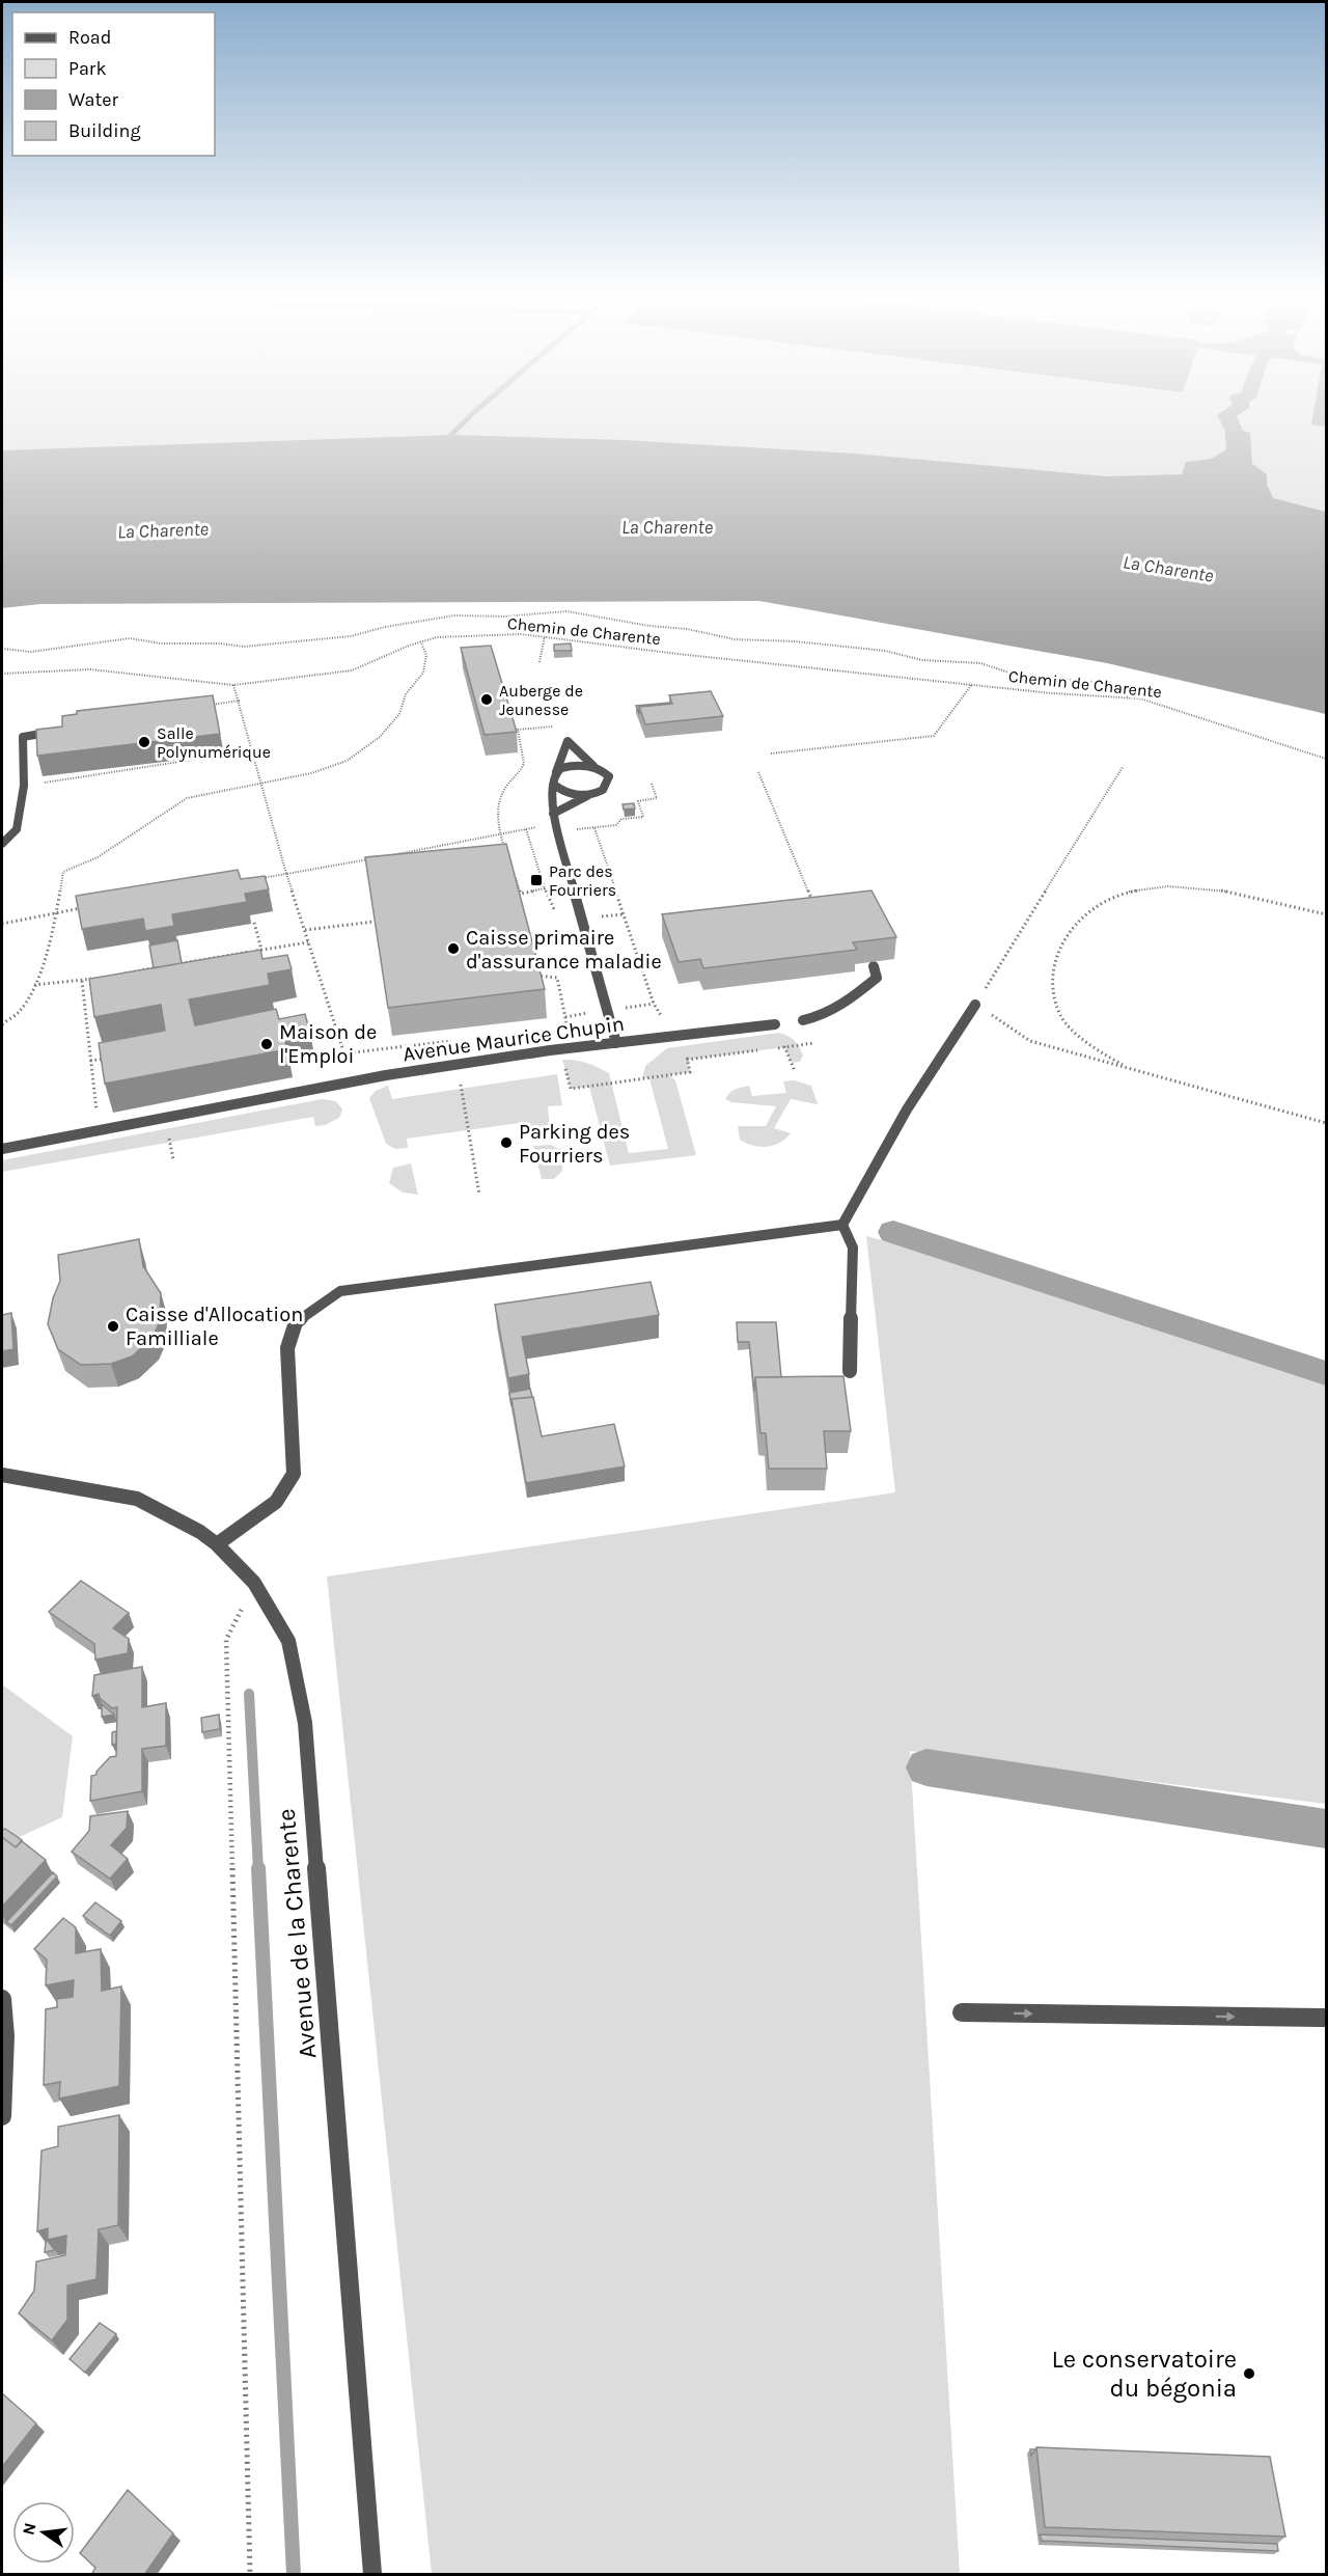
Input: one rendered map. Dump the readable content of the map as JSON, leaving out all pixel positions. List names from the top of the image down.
{
  "streets": {
    "street": ["Avenue Maurice Chupin", "Avenue de la Charente"],
    "path": ["Chemin de Charente"]
  },
  "water": ["La Charente"],
  "places": {
    "other": [
      "Auberge de Jeunesse",
      "Salle Polynumérique",
      "Caisse primaire d'assurance maladie",
      "Maison de l'Emploi",
      "Parking des Fourriers",
      "Caisse d'Allocation Familliale",
      "Le conservatoire du bégonia"
    ],
    "transit": ["Parc des Fourriers"]
  },
  "legend": [
    "Road",
    "Park",
    "Water",
    "Building"
  ],
  "north": "left"
}
